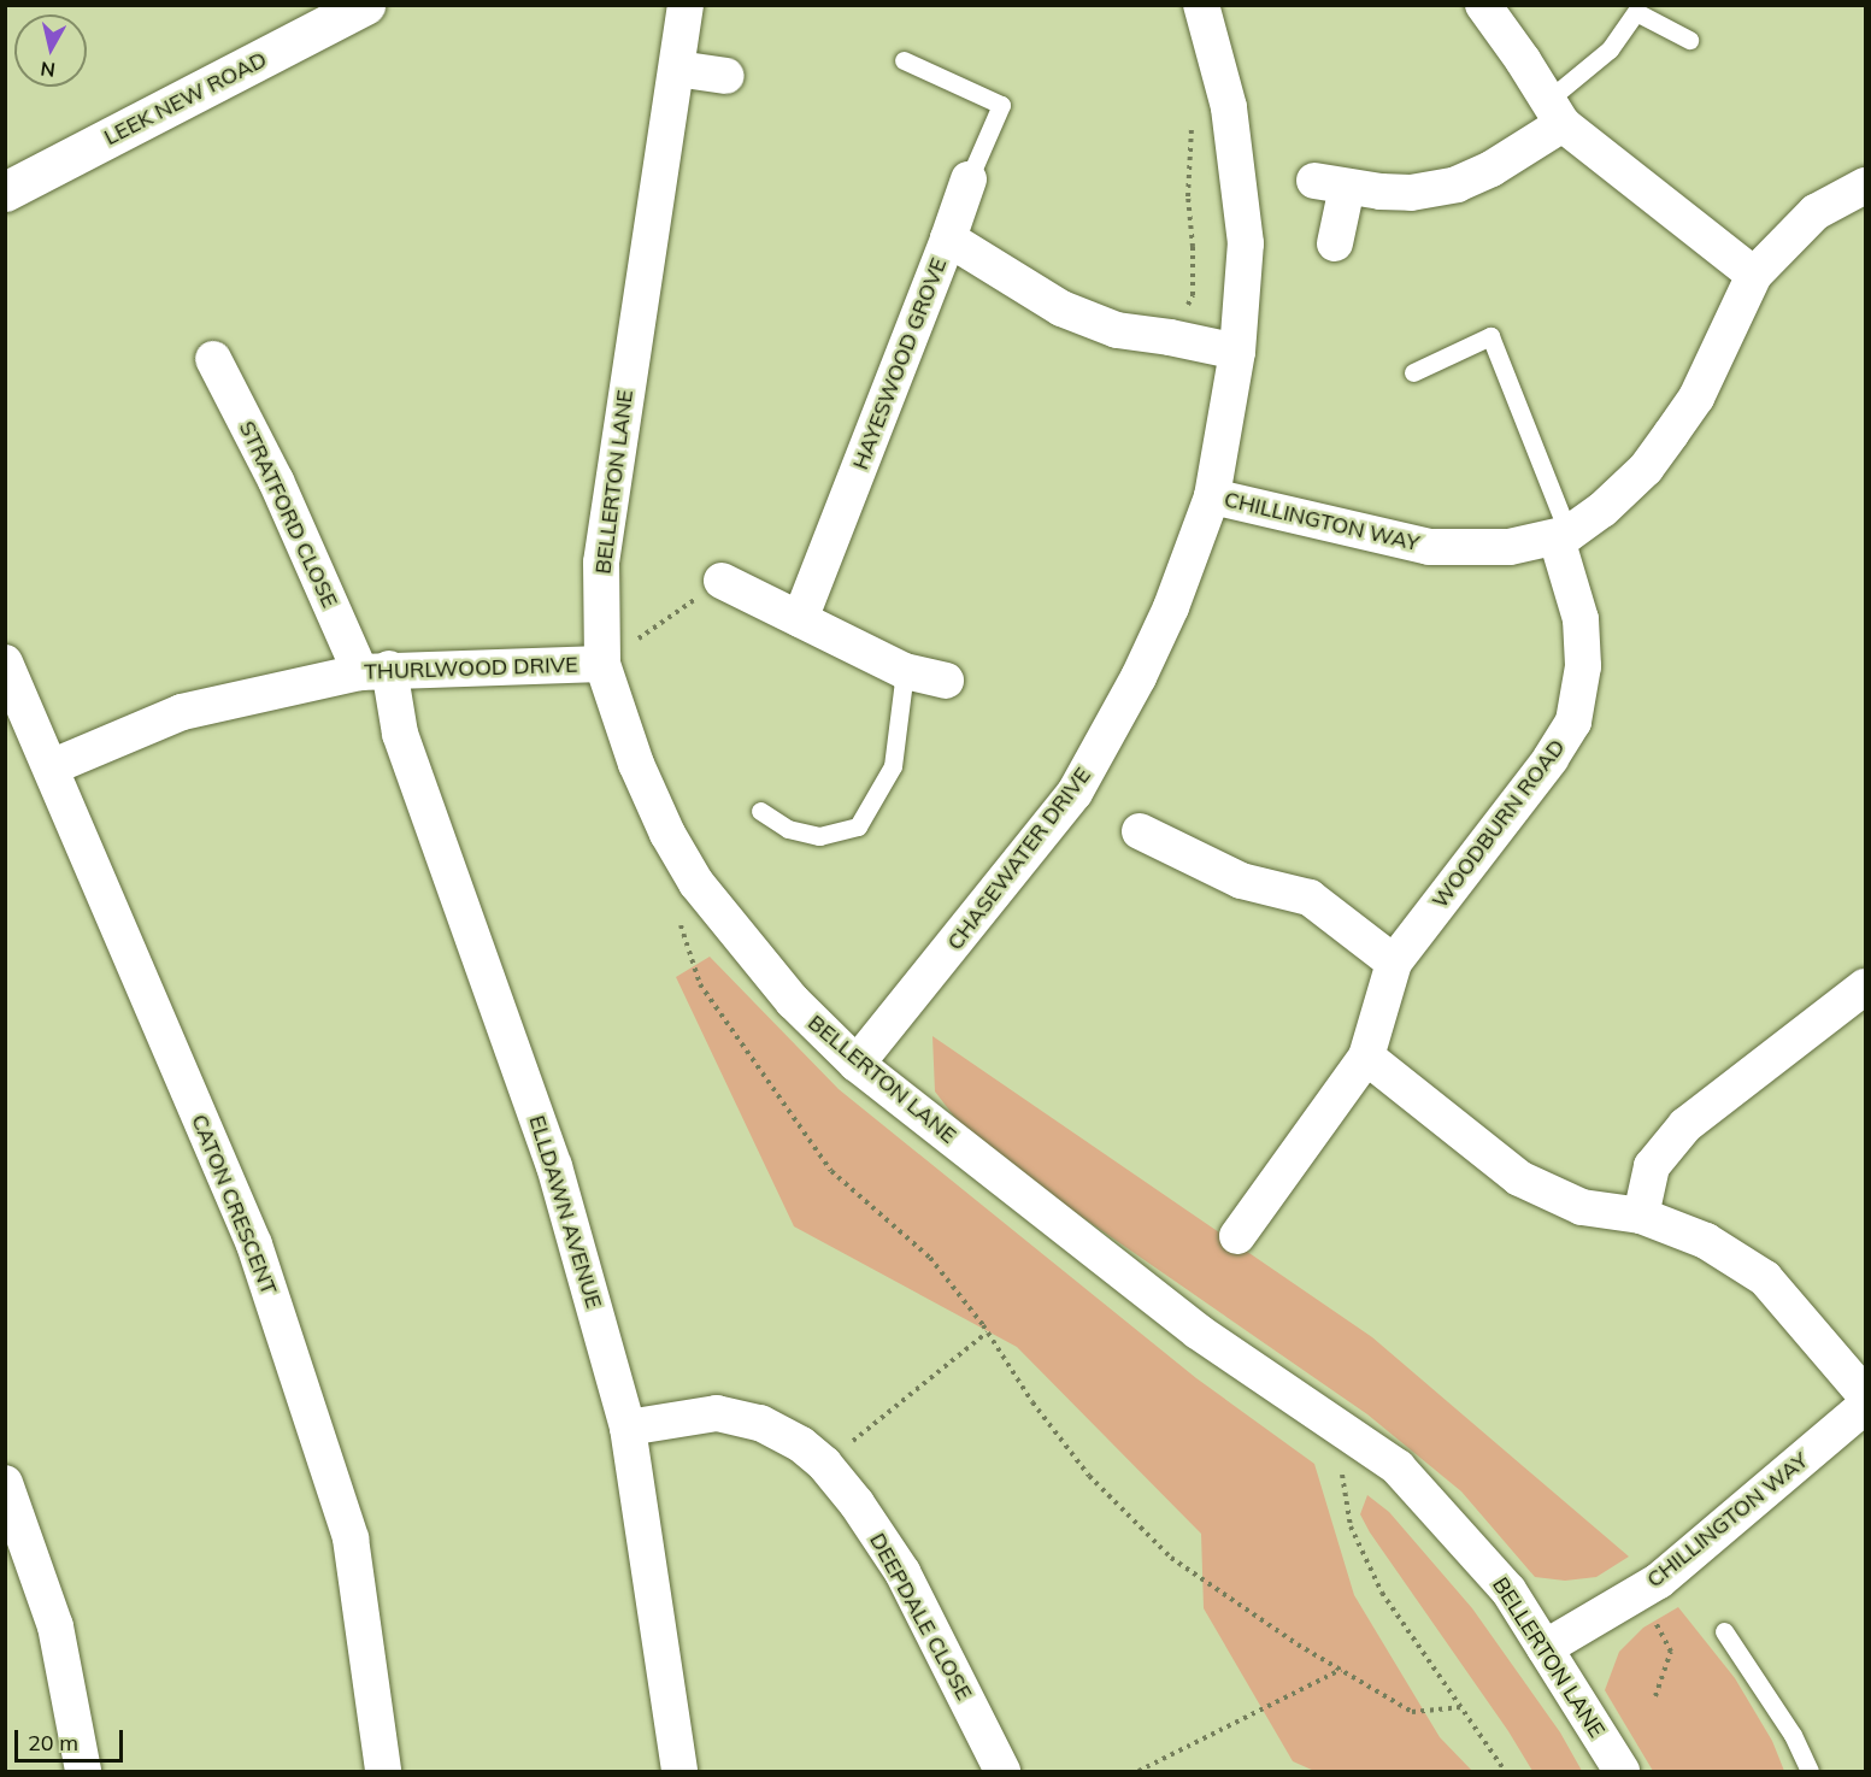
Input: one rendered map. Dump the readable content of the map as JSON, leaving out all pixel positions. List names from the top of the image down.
{
  "streets": {
    "highway": ["LEEK NEW ROAD"],
    "street": [
      "HAYESWOOD GROVE",
      "BELLERTON LANE",
      "STRATFORD CLOSE",
      "CHILLINGTON WAY",
      "THURLWOOD DRIVE",
      "WOODBURN ROAD",
      "CHASEWATER DRIVE",
      "CATON CRESCENT",
      "ELLDAWN AVENUE",
      "DEEPDALE CLOSE"
    ]
  },
  "crossings": [
    ["HAYESWOOD GROVE", "CHASEWATER DRIVE"],
    ["BELLERTON LANE", "CHILLINGTON WAY"],
    ["BELLERTON LANE", "THURLWOOD DRIVE"],
    ["BELLERTON LANE", "CHASEWATER DRIVE"],
    ["STRATFORD CLOSE", "THURLWOOD DRIVE"],
    ["STRATFORD CLOSE", "ELLDAWN AVENUE"],
    ["CHILLINGTON WAY", "WOODBURN ROAD"],
    ["CHILLINGTON WAY", "CHASEWATER DRIVE"],
    ["THURLWOOD DRIVE", "CATON CRESCENT"],
    ["THURLWOOD DRIVE", "ELLDAWN AVENUE"],
    ["ELLDAWN AVENUE", "DEEPDALE CLOSE"]
  ],
  "scale_bar": "20 m",
  "north": "bottom"
}
